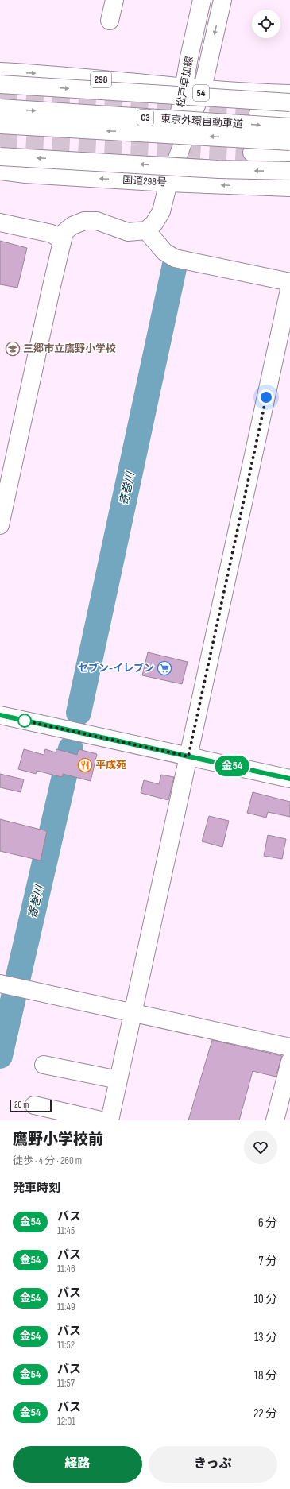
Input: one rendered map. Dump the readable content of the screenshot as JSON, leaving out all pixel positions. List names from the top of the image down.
{
  "streets": {
    "main road": [
      "298",
      "松戸草加線",
      "54",
      "C3",
      "東京外環自動車道",
      "国道298号"
    ]
  },
  "crossings": [
    ["298", "松戸草加線"],
    ["松戸草加線", "国道298号"]
  ],
  "water": ["寄巻川"],
  "places": {
    "school or university": ["三郷市立鷹野小学校"],
    "supermarket": ["セブン-イレブン"],
    "restaurant": ["平成苑"]
  },
  "lines": ["bus line 金54"],
  "scale_bar": "20 m",
  "page": {
    "on_map": "金54",
    "scale": "20 m",
    "heading": [
      ["鷹野小学校前", "徒歩 · 4 分 · 260 m"],
      "発車時刻"
    ],
    "list": [
      {
        "mark": "金54",
        "name": "バス",
        "note": "11:45",
        "value": "6 分"
      },
      {
        "mark": "金54",
        "name": "バス",
        "note": "11:46",
        "value": "7 分"
      },
      {
        "mark": "金54",
        "name": "バス",
        "note": "11:49",
        "value": "10 分"
      },
      {
        "mark": "金54",
        "name": "バス",
        "note": "11:52",
        "value": "13 分"
      },
      {
        "mark": "金54",
        "name": "バス",
        "note": "11:57",
        "value": "18 分"
      },
      {
        "mark": "金54",
        "name": "バス",
        "note": "12:01",
        "value": "22 分"
      }
    ],
    "buttons": ["経路", "きっぷ"]
  }
}
